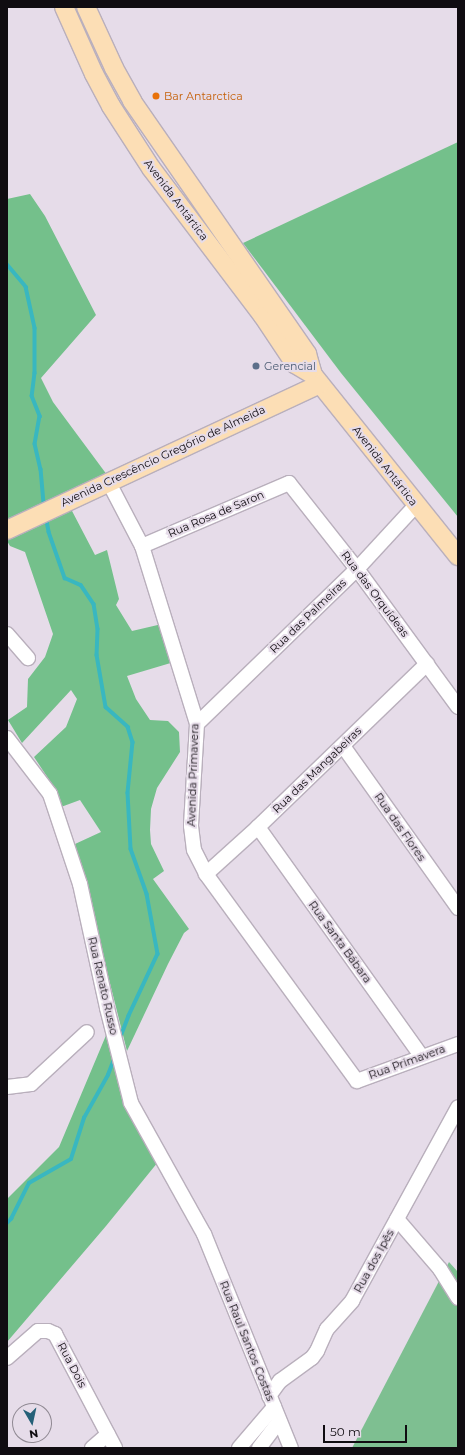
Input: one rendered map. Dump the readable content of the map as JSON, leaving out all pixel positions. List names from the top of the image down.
{
  "streets": {
    "main road": ["Avenida Antártica", "Avenida Crescêncio Gregório de Almeida"],
    "street": [
      "Rua Rosa de Saron",
      "Rua das Orquídeas",
      "Rua das Palmeiras",
      "Rua das Mangabeiras",
      "Avenida Primavera",
      "Rua das Flores",
      "Rua Santa Bábara",
      "Rua Renato Russo",
      "Rua Primavera",
      "Rua dos Ipês",
      "Rua Raul Santos Costas",
      "Rua Dois"
    ]
  },
  "crossings": [
    ["Avenida Antártica", "Avenida Crescêncio Gregório de Almeida"],
    ["Avenida Antártica", "Rua das Palmeiras"],
    ["Avenida Crescêncio Gregório de Almeida", "Avenida Primavera"],
    ["Rua Rosa de Saron", "Rua das Orquídeas"],
    ["Rua Rosa de Saron", "Avenida Primavera"],
    ["Rua das Orquídeas", "Rua das Palmeiras"],
    ["Rua das Orquídeas", "Rua das Mangabeiras"],
    ["Rua das Palmeiras", "Avenida Primavera"],
    ["Rua das Mangabeiras", "Avenida Primavera"],
    ["Rua das Mangabeiras", "Rua das Flores"],
    ["Rua das Mangabeiras", "Rua Santa Bábara"],
    ["Avenida Primavera", "Rua Primavera"],
    ["Rua Santa Bábara", "Rua Primavera"],
    ["Rua Renato Russo", "Rua Raul Santos Costas"],
    ["Rua dos Ipês", "Rua Raul Santos Costas"]
  ],
  "places": ["Bar Antarctica", "Gerencial"],
  "scale_bar": "50 m",
  "north": "bottom"
}
